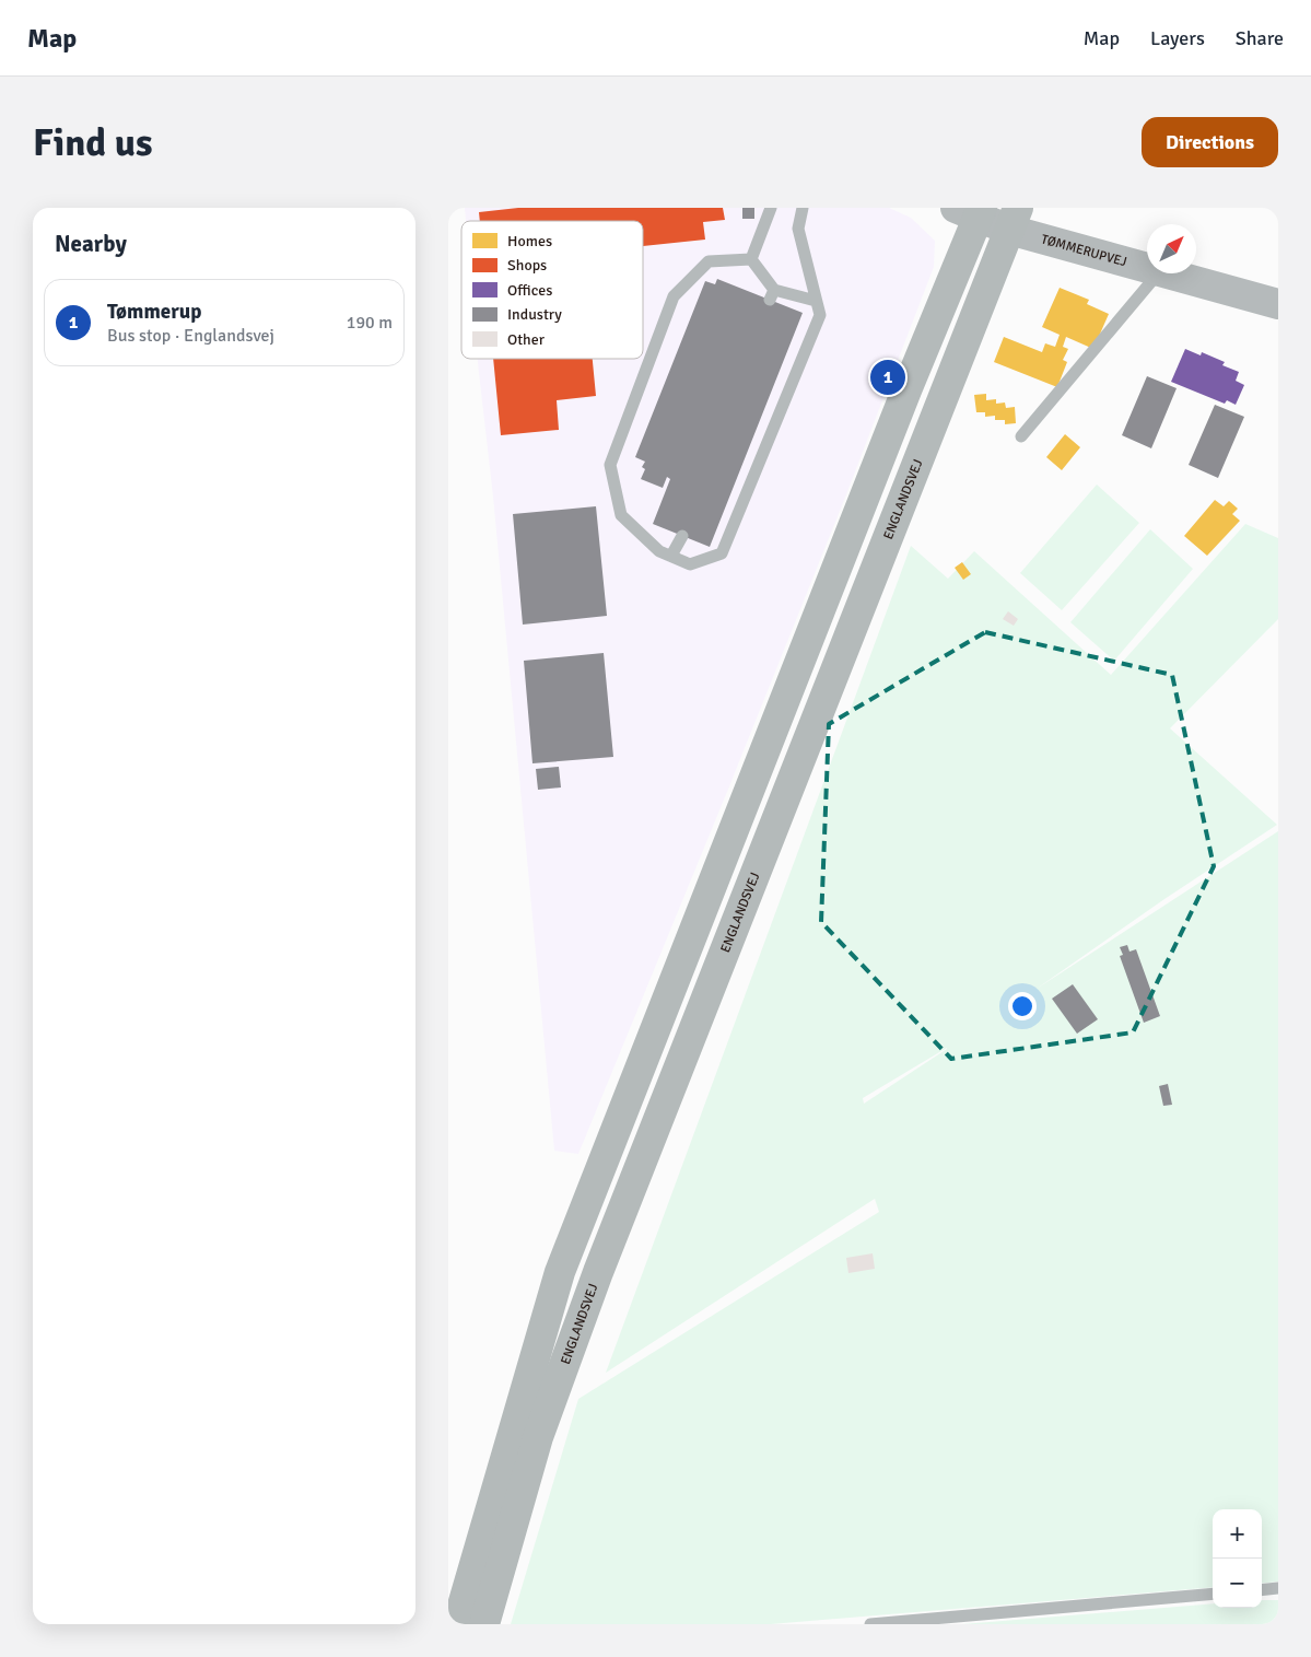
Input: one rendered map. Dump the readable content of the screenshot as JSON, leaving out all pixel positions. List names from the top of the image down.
{
  "streets": {
    "main road": ["ENGLANDSVEJ"],
    "street": ["TØMMERUPVEJ"]
  },
  "crossings": [
    ["TØMMERUPVEJ", "ENGLANDSVEJ"]
  ],
  "legend": [
    "Homes",
    "Shops",
    "Offices",
    "Industry",
    "Other"
  ],
  "north": "top right",
  "page": {
    "header": "Map",
    "nav": ["Map", "Layers", "Share"],
    "buttons": "Directions",
    "title": "Find us",
    "heading": "Nearby",
    "list": [
      {
        "mark": "1",
        "name": "Tømmerup",
        "note": "Bus stop · Englandsvej",
        "value": "190 m"
      }
    ],
    "pins": "1",
    "map_buttons": ["+", "−"]
  }
}
